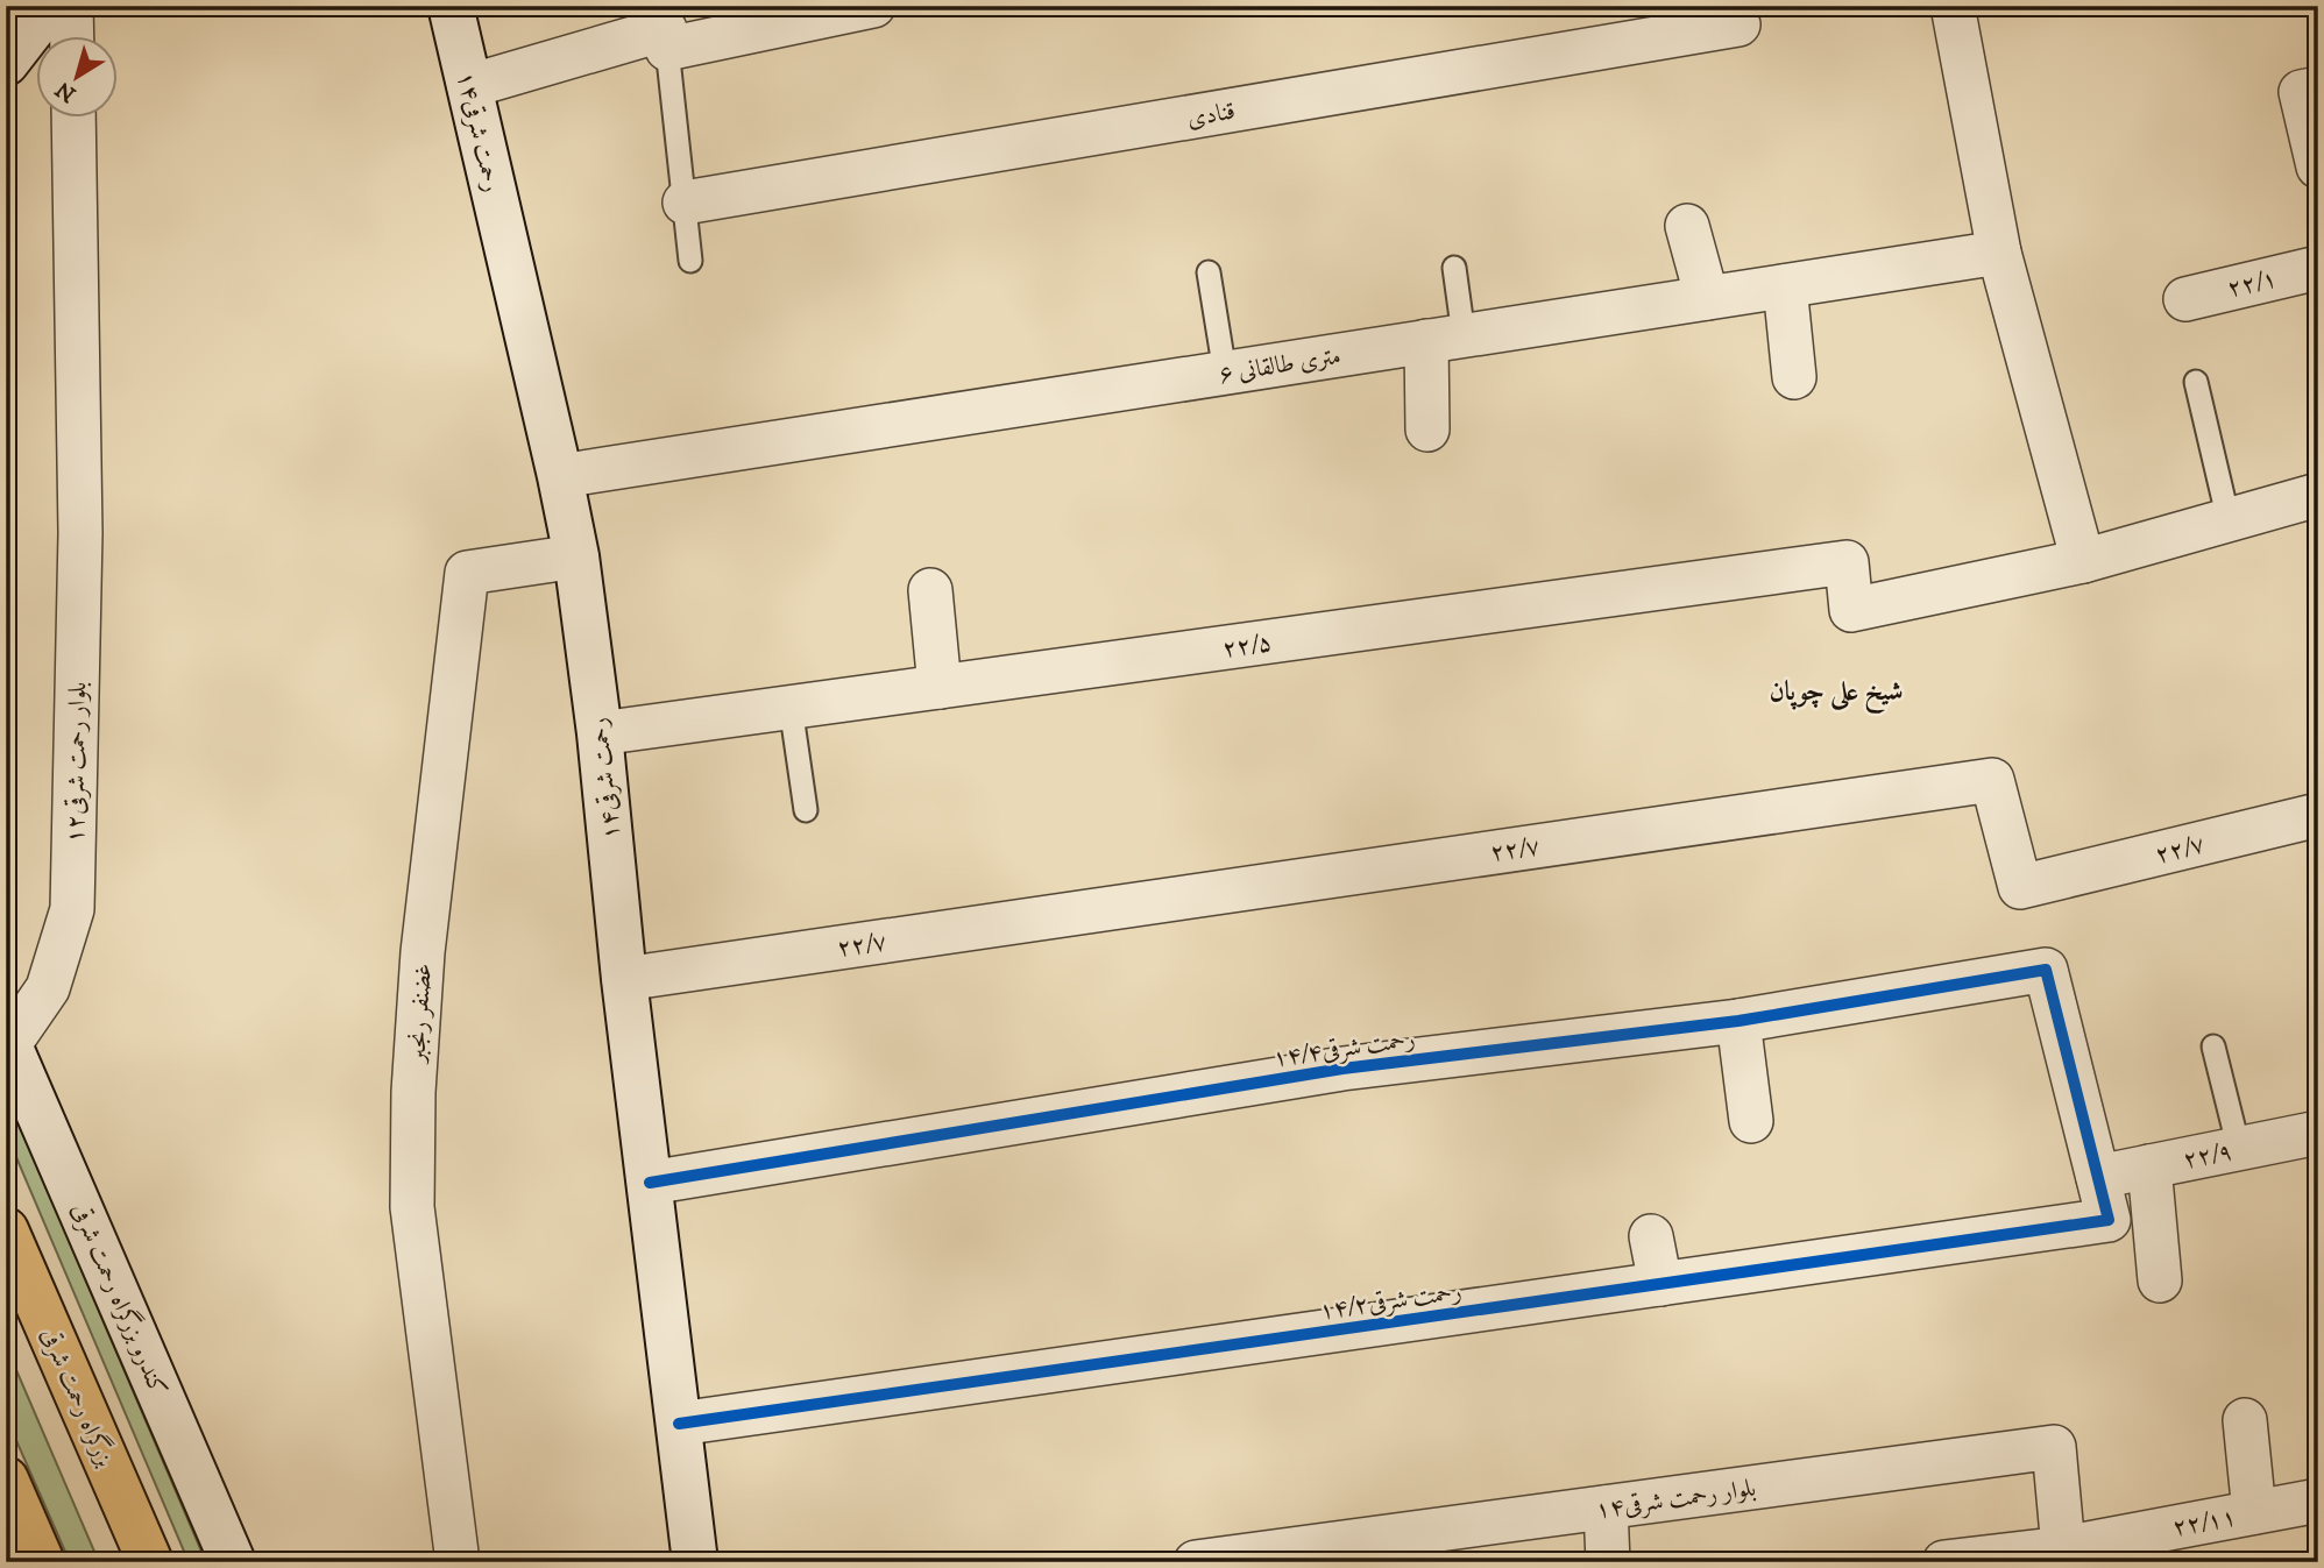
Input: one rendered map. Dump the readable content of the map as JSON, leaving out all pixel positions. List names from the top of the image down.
{
  "streets": {
    "highway": ["بزرگراه رحمت شرقی"],
    "street": [
      "قنادی",
      "۱۴رحمت شرقی",
      "۲۲/۱",
      "۶ متری طالقانی",
      "۲۲/۵",
      "بلوار رحمت شرقی۱۲",
      "۲۲/۷",
      "غضنفر رنجبر",
      "۱۴/۴رحمت شرقی",
      "۲۲/۹",
      "کندرو بزرگراه رحمت شرقی",
      "۱۴/۲رحمت شرقی",
      "بلوار رحمت شرقی۱۴",
      "۲۲/۱۱"
    ]
  },
  "crossings": [
    ["۱۴رحمت شرقی", "۶ متری طالقانی"],
    ["۱۴رحمت شرقی", "۲۲/۵"],
    ["۱۴رحمت شرقی", "۲۲/۷"],
    ["۱۴رحمت شرقی", "غضنفر رنجبر"],
    ["۱۴رحمت شرقی", "۱۴/۴رحمت شرقی"],
    ["۱۴رحمت شرقی", "۱۴/۲رحمت شرقی"],
    ["بلوار رحمت شرقی۱۲", "کندرو بزرگراه رحمت شرقی"],
    ["۱۴/۴رحمت شرقی", "۲۲/۹"],
    ["۱۴/۴رحمت شرقی", "۱۴/۲رحمت شرقی"],
    ["۲۲/۹", "۱۴/۲رحمت شرقی"],
    ["بلوار رحمت شرقی۱۴", "۲۲/۱۱"]
  ],
  "districts": ["شیخ علی چوپان"],
  "north": "bottom left"
}
